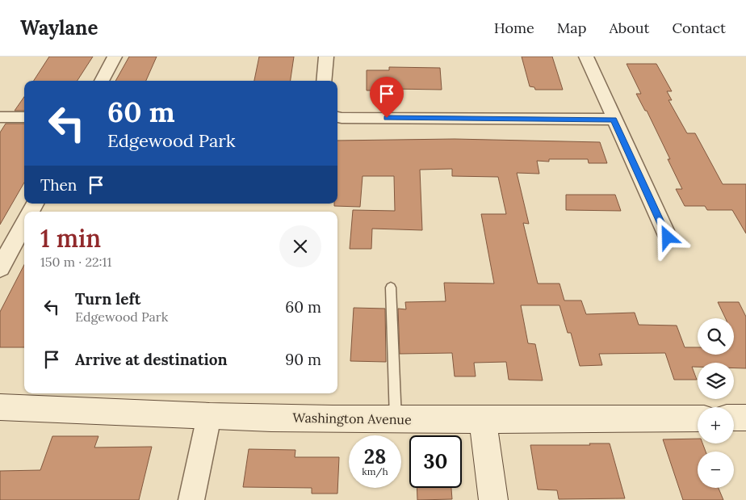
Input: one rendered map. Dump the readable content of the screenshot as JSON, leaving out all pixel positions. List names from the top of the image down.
{
  "streets": {
    "street": ["Washington Avenue"]
  },
  "page": {
    "header": "Waylane",
    "nav": [
      "Home",
      "Map",
      "About",
      "Contact"
    ],
    "turn": ["60 m", "Edgewood Park"],
    "then": "Then",
    "heading": ["1 min", "150 m · 22:11"],
    "list": [
      {
        "name": "Turn left",
        "note": "Edgewood Park",
        "value": "60 m"
      },
      {
        "name": "Arrive at destination",
        "value": "90 m"
      }
    ],
    "map_buttons": ["+", "−"],
    "speed": "28 km/h",
    "limit": "30"
  }
}
